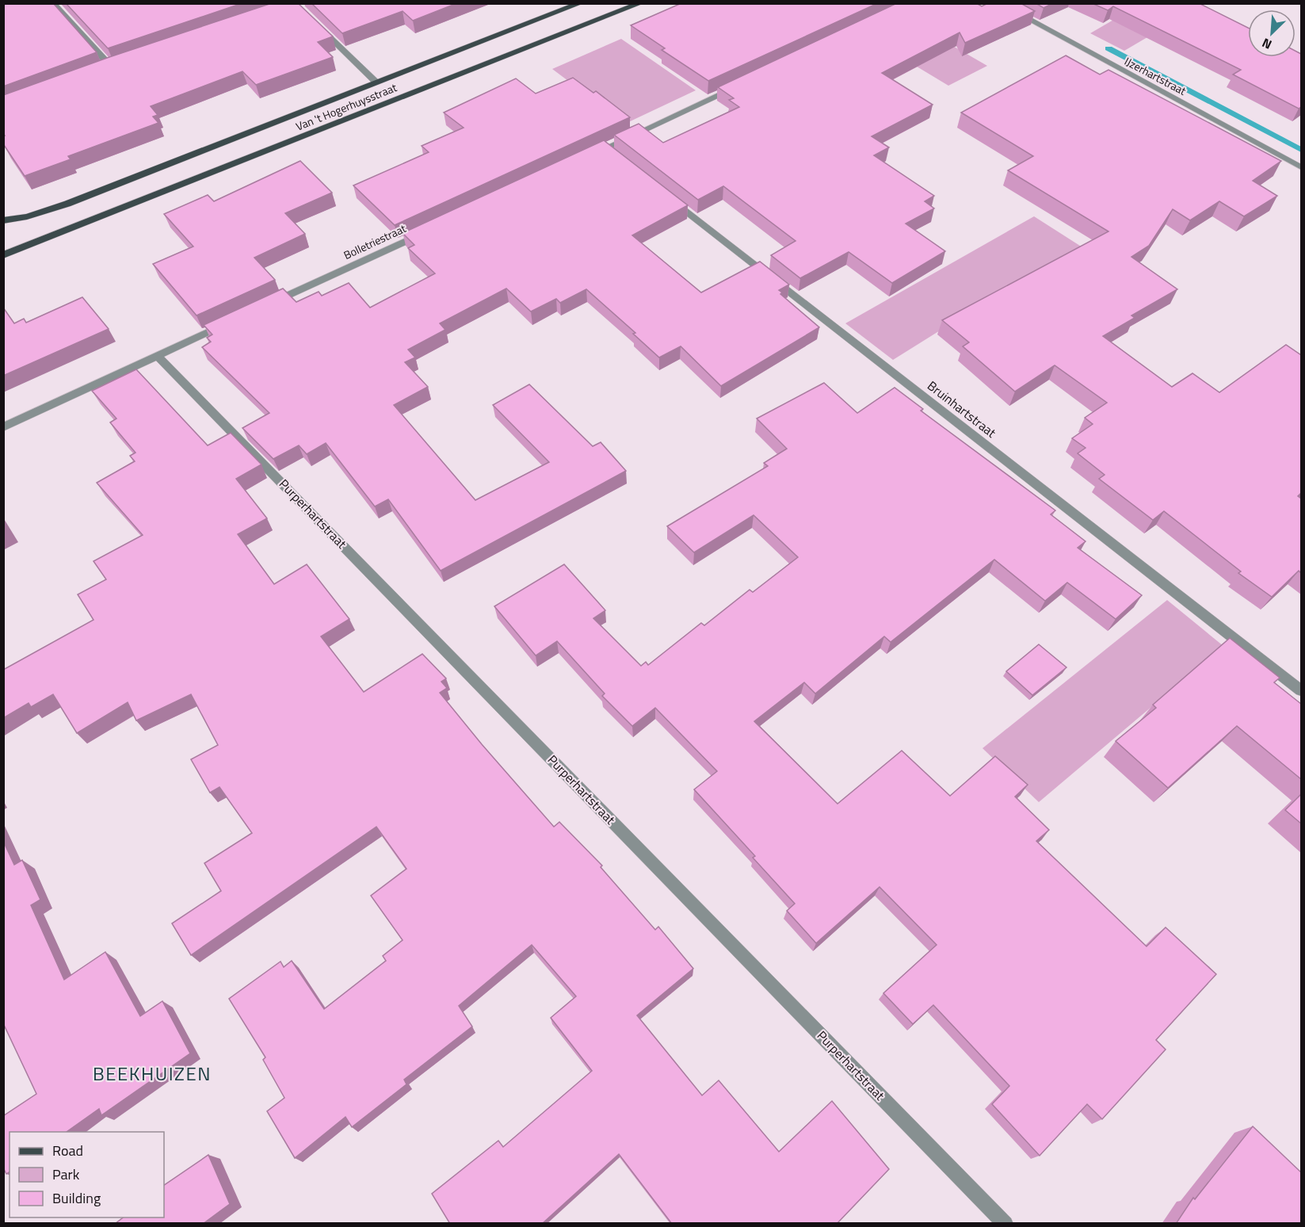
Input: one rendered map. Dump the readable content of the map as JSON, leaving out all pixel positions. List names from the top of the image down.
{
  "streets": {
    "main road": ["Van 't Hogerhuysstraat"],
    "street": [
      "IJzerhartstraat",
      "Bolletriestraat",
      "Bruinhartstraat",
      "Purperhartstraat"
    ]
  },
  "districts": ["BEEKHUIZEN"],
  "legend": ["Road", "Park", "Building"],
  "north": "bottom left"
}
